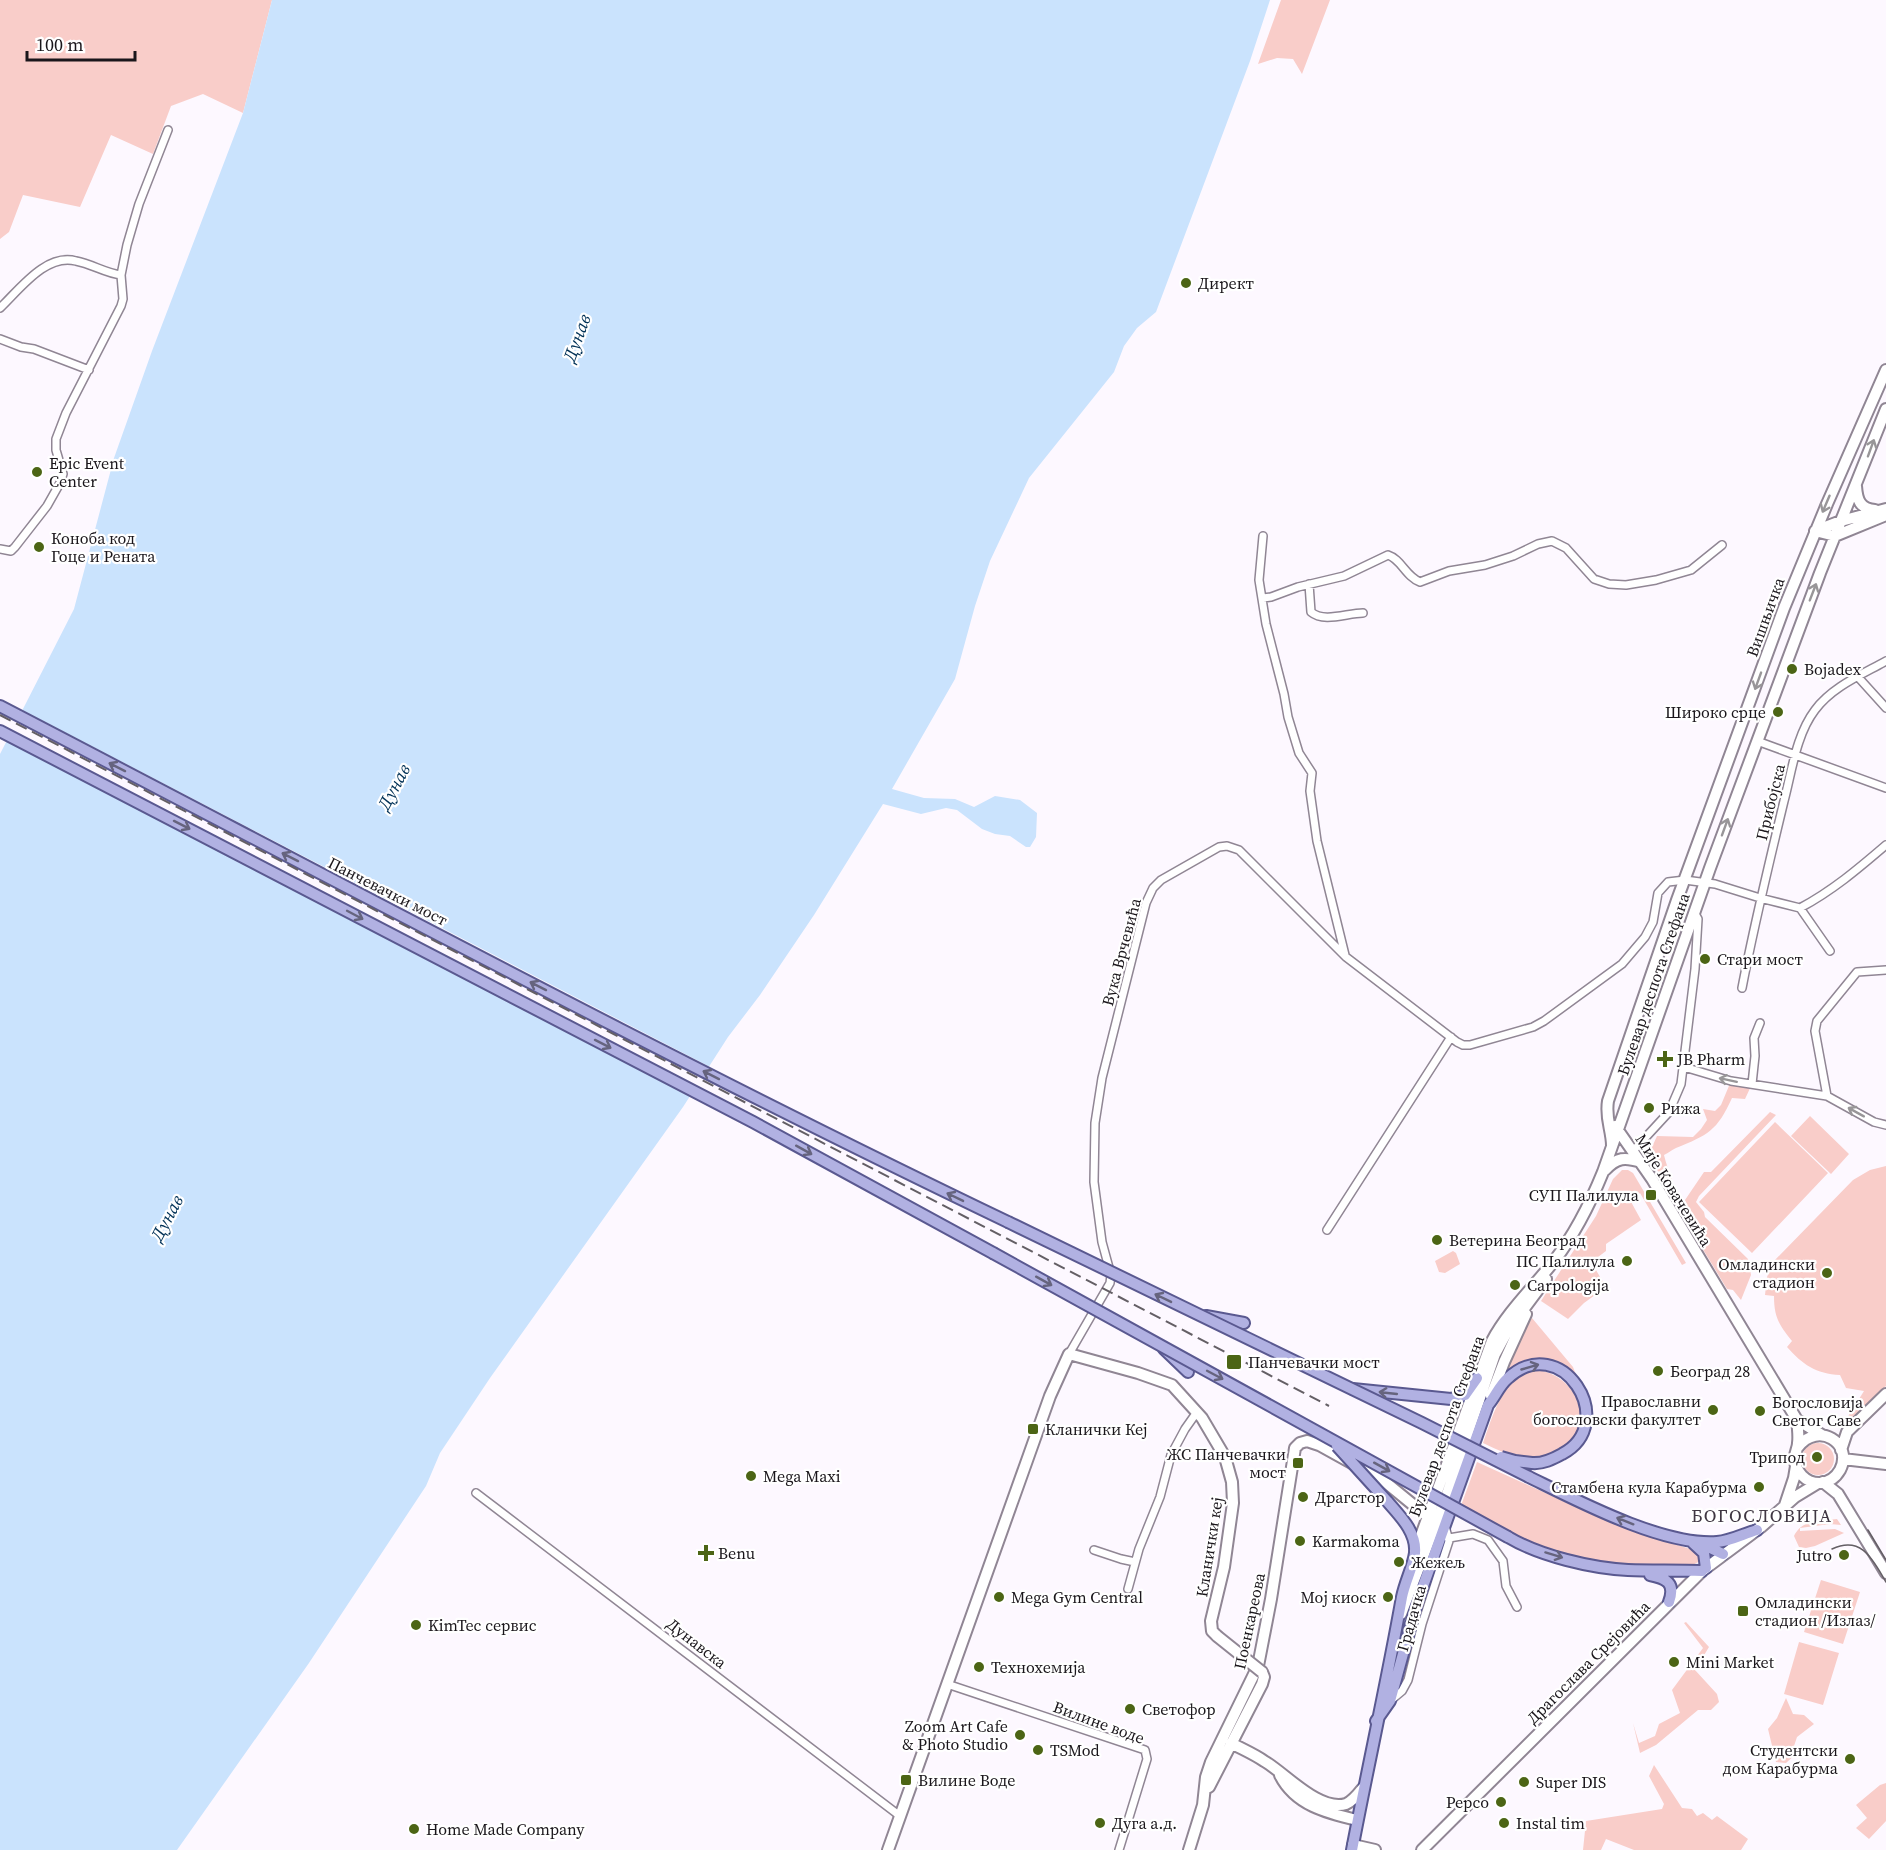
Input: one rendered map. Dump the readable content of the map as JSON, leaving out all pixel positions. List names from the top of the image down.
{
  "streets": {
    "main road": [
      "Вишњичка",
      "Панчевачки мост",
      "Булевар деспота Стефана",
      "Мије Ковачевића",
      "Кланички кеј",
      "Поенкареова",
      "Драгослава Срејовића"
    ],
    "street": [
      "Прибојска",
      "Вука Врчевића",
      "Градачка",
      "Дунавска",
      "Вилине воде"
    ]
  },
  "crossings": [
    ["Вишњичка", "Вука Врчевића"],
    ["Вишњичка", "Булевар деспота Стефана"],
    ["Вука Врчевића", "Булевар деспота Стефана"],
    ["Вука Врчевића", "Кланички кеј"],
    ["Булевар деспота Стефана", "Мије Ковачевића"],
    ["Мије Ковачевића", "Драгослава Срејовића"],
    ["Кланички кеј", "Поенкареова"]
  ],
  "districts": ["БОГОСЛОВИЈА"],
  "water": ["Дунав"],
  "places": {
    "other": [
      "Директ",
      "Epic Event Center",
      "Коноба код Гоце и Рената",
      "Bojadex",
      "Широко срце",
      "Стари мост",
      "Рижа",
      "Ветерина Београд",
      "ПС Палилула",
      "Омладински стадион",
      "Carpologija",
      "Београд 28",
      "Православни богословски факултет",
      "Богословија Светог Саве",
      "Трипод",
      "Mega Maxi",
      "Стамбена кула Карабурма",
      "Драгстор",
      "Karmakoma",
      "Jutro",
      "Жежељ",
      "Mega Gym Central",
      "Мој киоск",
      "KimTec сервис",
      "Mini Market",
      "Технохемија",
      "Светофор",
      "Zoom Art Cafe & Photo Studio",
      "TSMod",
      "Студентски дом Карабурма",
      "Super DIS",
      "Pepco",
      "Дуга а.д.",
      "Instal tim",
      "Home Made Company"
    ],
    "health": ["JB Pharm", "Benu"],
    "transit": [
      "СУП Палилула",
      "Панчевачки мост",
      "Кланички Кеј",
      "ЖС Панчевачки мост",
      "Омладински стадион /Излаз/",
      "Вилине Воде"
    ]
  },
  "scale_bar": "100 m"
}
